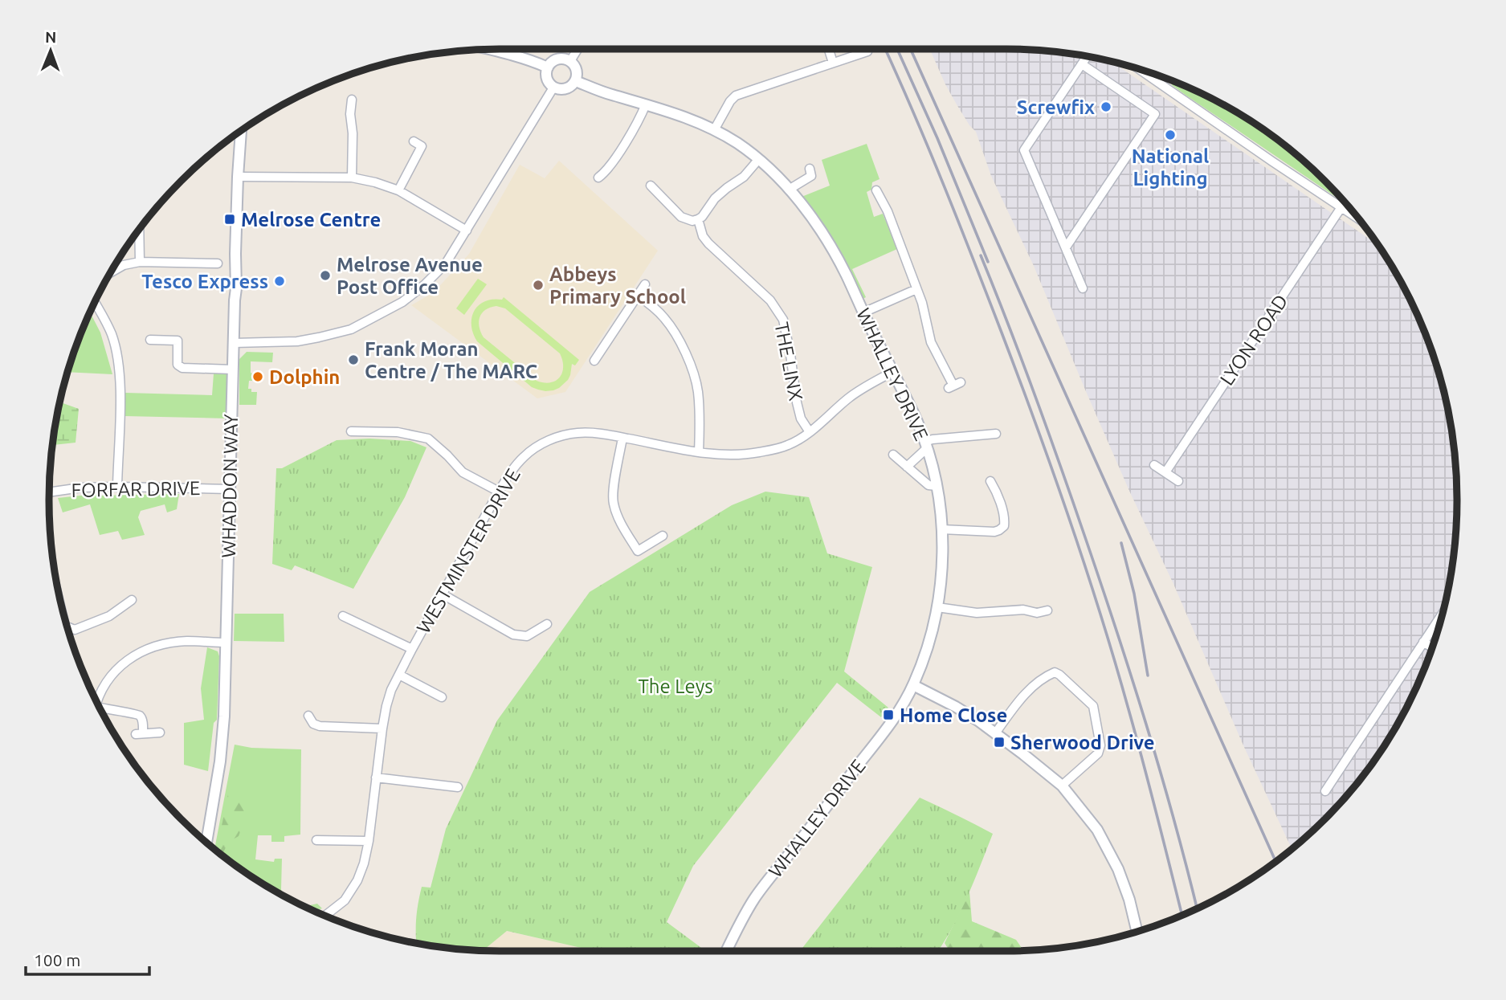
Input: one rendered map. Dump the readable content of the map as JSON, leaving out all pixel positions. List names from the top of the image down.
{
  "streets": {
    "street": [
      "LYON ROAD",
      "THE LINX",
      "WHALLEY DRIVE",
      "WHADDON WAY",
      "FORFAR DRIVE",
      "WESTMINSTER DRIVE"
    ]
  },
  "crossings": [
    ["THE LINX", "WESTMINSTER DRIVE"],
    ["WHALLEY DRIVE", "WESTMINSTER DRIVE"],
    ["WHADDON WAY", "FORFAR DRIVE"]
  ],
  "parks": ["The Leys"],
  "places": {
    "other": [
      "Screwfix",
      "National Lighting",
      "Melrose Avenue Post Office",
      "Tesco Express",
      "Abbeys Primary School",
      "Frank Moran Centre / The MARC",
      "Dolphin"
    ],
    "transit": ["Melrose Centre", "Home Close", "Sherwood Drive"]
  },
  "scale_bar": "100 m",
  "north": "top"
}
